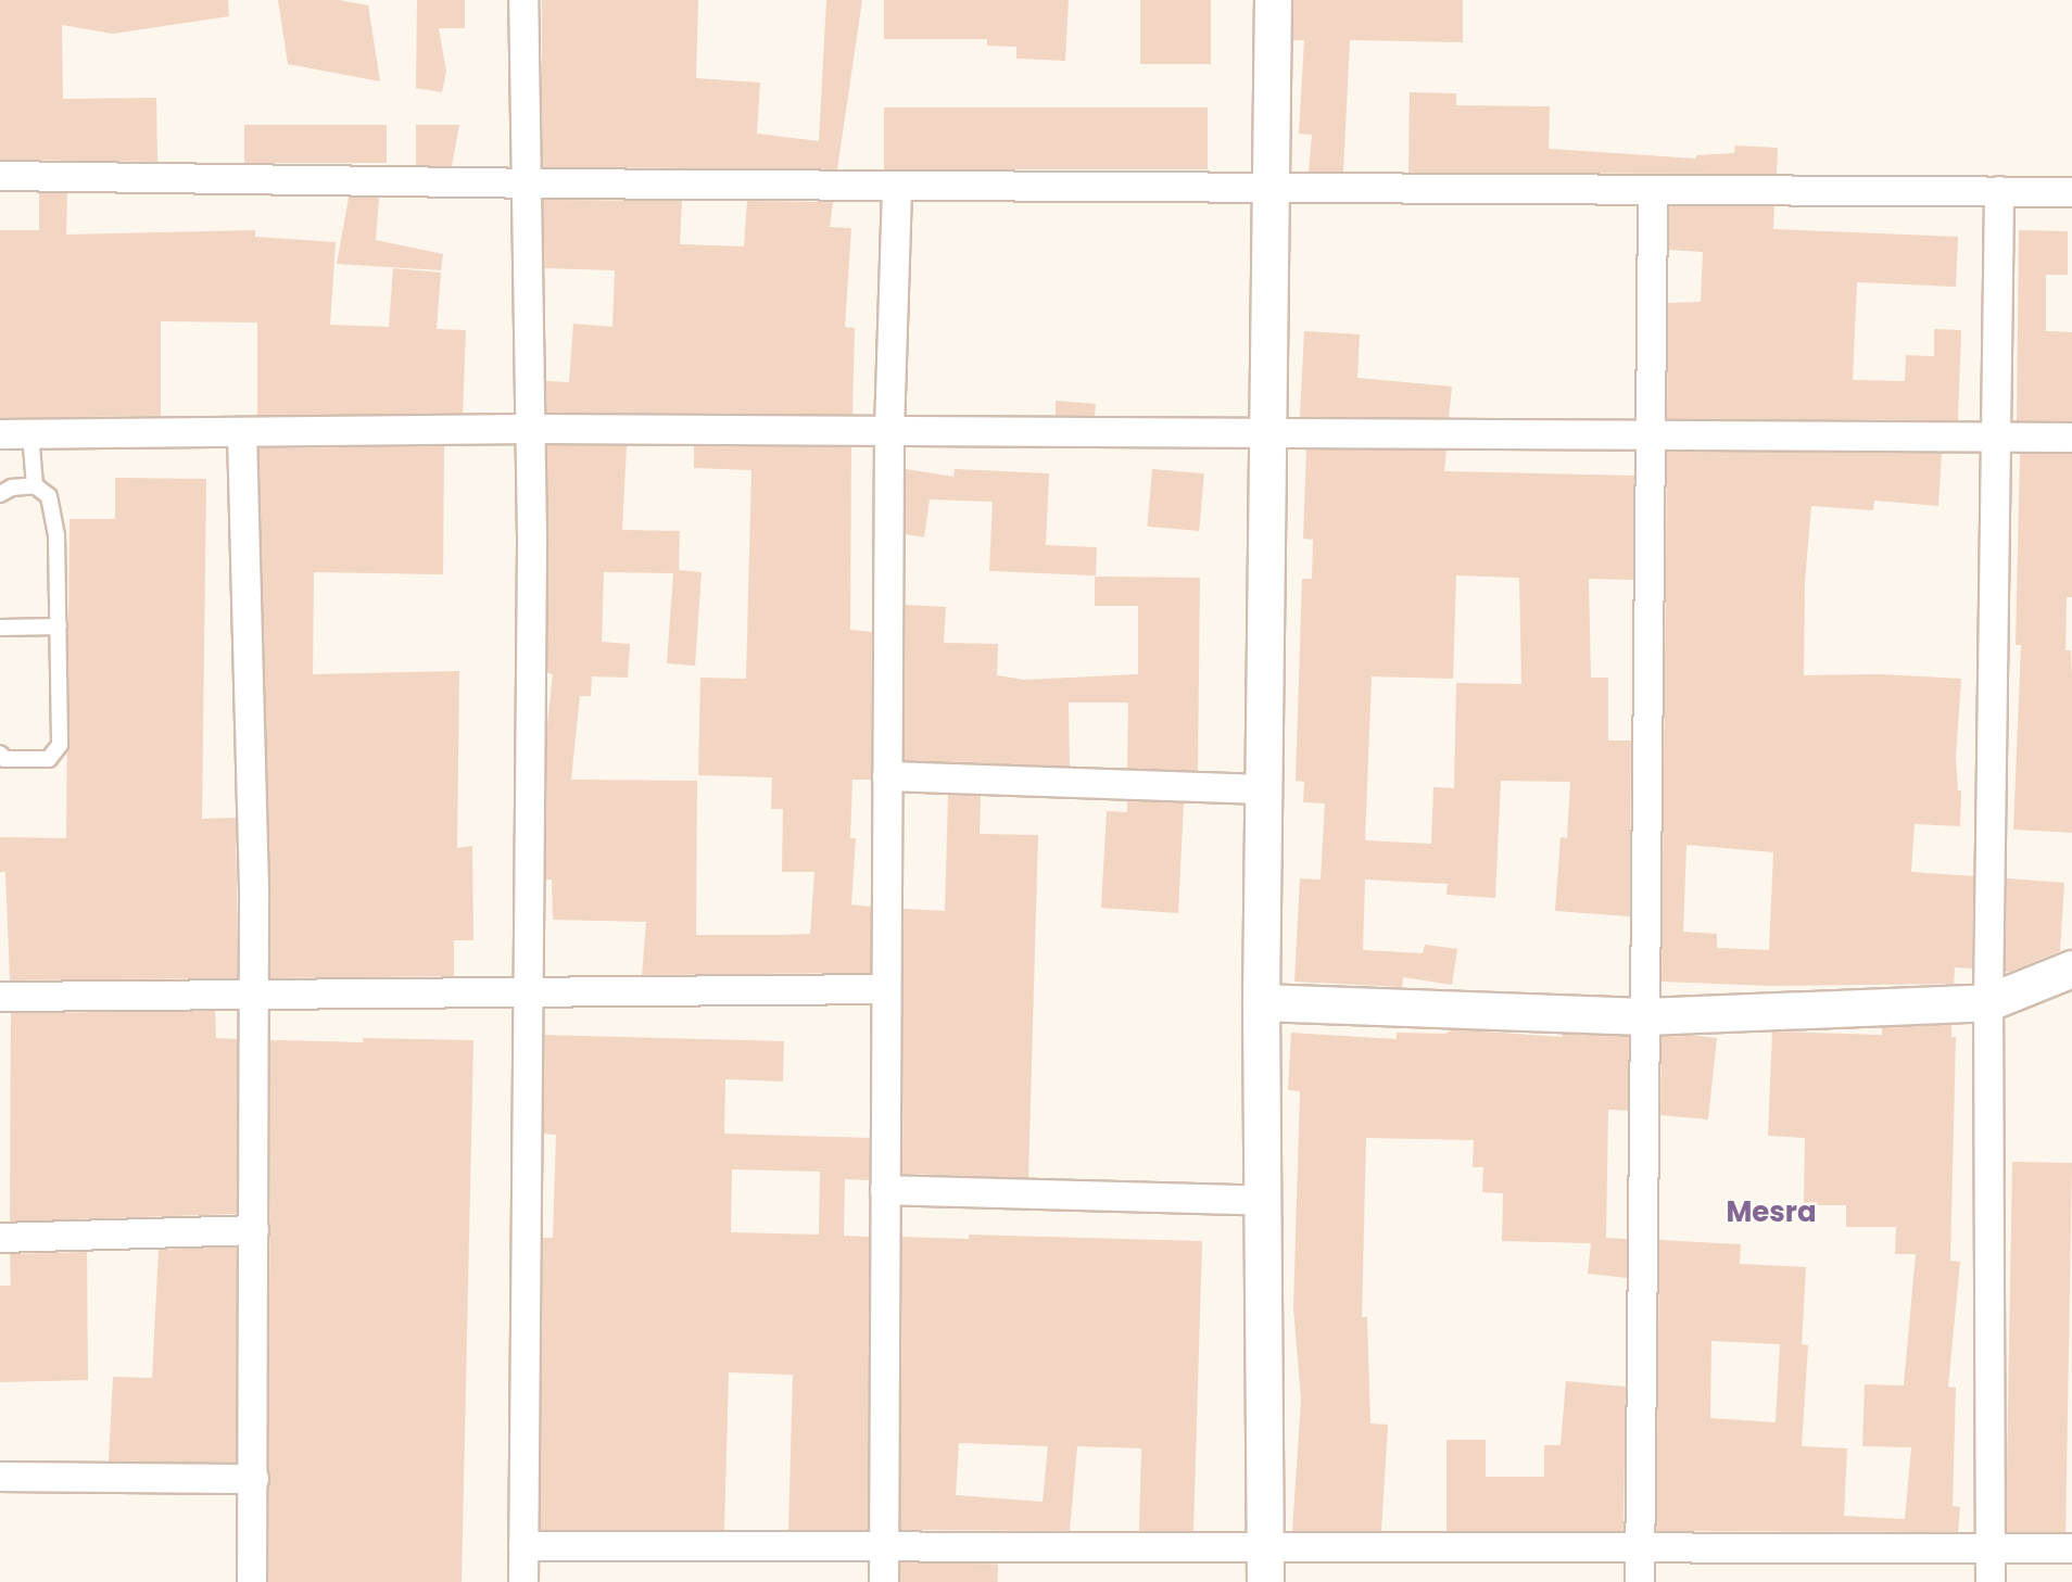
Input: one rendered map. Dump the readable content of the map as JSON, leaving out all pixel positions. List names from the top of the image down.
{
  "districts": ["Mesra"]
}
